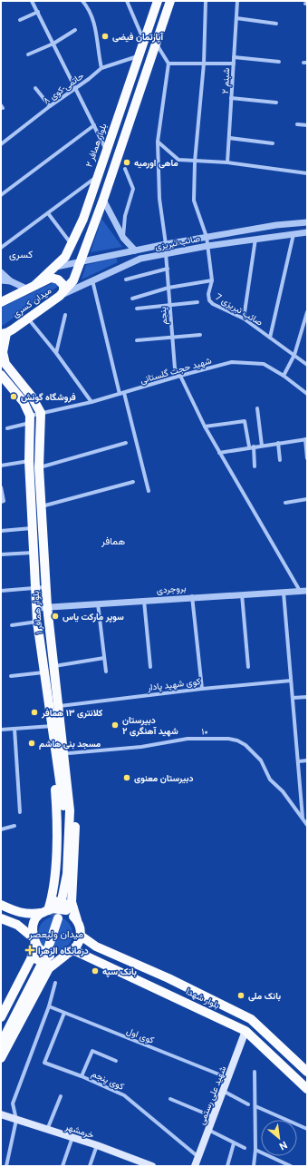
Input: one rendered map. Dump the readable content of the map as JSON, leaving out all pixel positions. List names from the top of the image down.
{
  "streets": {
    "main road": [
      "بلوار همافر ۲",
      "میدان کسری",
      "بلوار همافر ۱",
      "بلوار شهدا",
      "شهید علی رستمی",
      "خرمشهر"
    ],
    "street": [
      "شبنم ۲",
      "حاتمی-کوی ۸",
      "صائب تبریزی",
      "صائب تبریزی 7",
      "پنجم",
      "شهید حجت گلستانی",
      "بروجردی",
      "کوی شهید پادار",
      "۱۰",
      "کوی اول",
      "کوی پنجم"
    ]
  },
  "crossings": [
    ["حاتمی-کوی ۸", "بلوار همافر ۲"],
    ["بلوار همافر ۲", "صائب تبریزی"],
    ["بلوار همافر ۲", "میدان کسری"],
    ["صائب تبریزی", "میدان کسری"],
    ["صائب تبریزی", "صائب تبریزی 7"],
    ["صائب تبریزی", "پنجم"],
    ["پنجم", "شهید حجت گلستانی"],
    ["پنجم", "بروجردی"],
    ["شهید حجت گلستانی", "بلوار همافر ۱"],
    ["بروجردی", "بلوار همافر ۱"],
    ["بلوار همافر ۱", "کوی شهید پادار"],
    ["بلوار شهدا", "شهید علی رستمی"],
    ["کوی اول", "کوی پنجم"],
    ["کوی اول", "شهید علی رستمی"],
    ["کوی پنجم", "شهید علی رستمی"]
  ],
  "districts": ["کسری", "همافر", "میدان ولیعصر"],
  "places": {
    "other": [
      "آپارتمان فیضی",
      "ماهی اورمیه",
      "فروشگاه گونش",
      "سوپر مارکت یاس",
      "کلانتری ۱۳ همافر",
      "دبیرستان شهید آهنگری ۲",
      "مسجد بنی هاشم",
      "دبیرستان معنوی",
      "بانک سپه",
      "بانک ملی"
    ],
    "health": ["درمانگاه الزهرا"]
  },
  "north": "bottom right"
}
